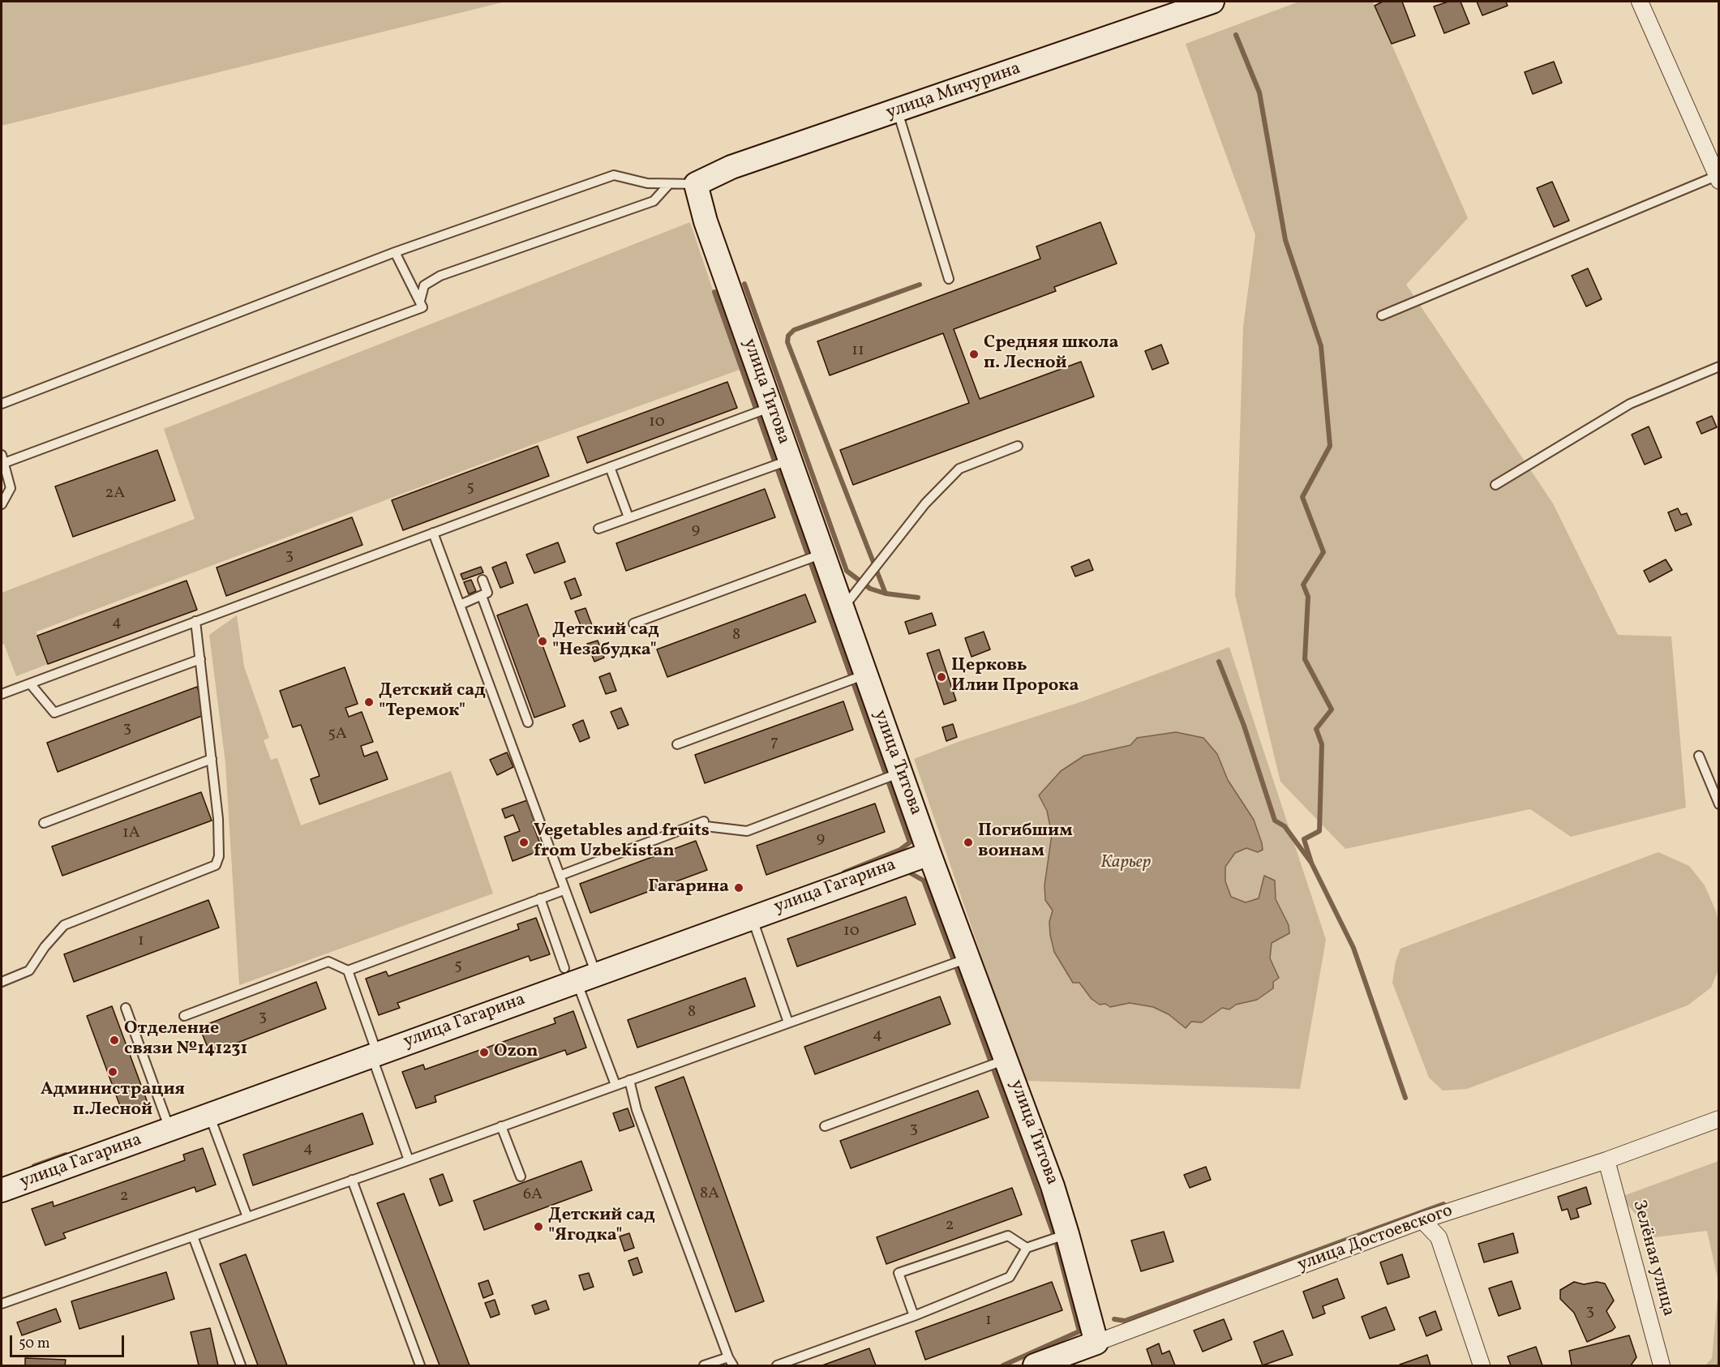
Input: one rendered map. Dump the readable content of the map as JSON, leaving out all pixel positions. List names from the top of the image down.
{
  "streets": {
    "street": [
      "улица Мичурина",
      "улица Титова",
      "улица Гагарина",
      "улица Достоевского",
      "Зелёная улица"
    ]
  },
  "crossings": [
    ["улица Мичурина", "улица Титова"],
    ["улица Титова", "улица Гагарина"],
    ["улица Титова", "улица Достоевского"],
    ["улица Достоевского", "Зелёная улица"]
  ],
  "parks": ["Карьер"],
  "places": [
    "Средняя школа п. Лесной",
    "Детский сад \"Незабудка\"",
    "Церковь Илии Пророка",
    "Детский сад \"Теремок\"",
    "Vegetables and fruits from Uzbekistan",
    "Погибшим воинам",
    "Гагарина",
    "Отделение связи №141231",
    "Ozon",
    "Администрация п.Лесной",
    "Детский сад \"Ягодка\""
  ],
  "house_numbers": [
    "11",
    "10",
    "5",
    "2А",
    "9",
    "3",
    "4",
    "8",
    "3",
    "5А",
    "7",
    "1А",
    "9",
    "10",
    "1",
    "5",
    "8",
    "3",
    "4",
    "3",
    "4",
    "8А",
    "6А",
    "2",
    "2",
    "3",
    "1"
  ],
  "scale_bar": "50 m"
}
